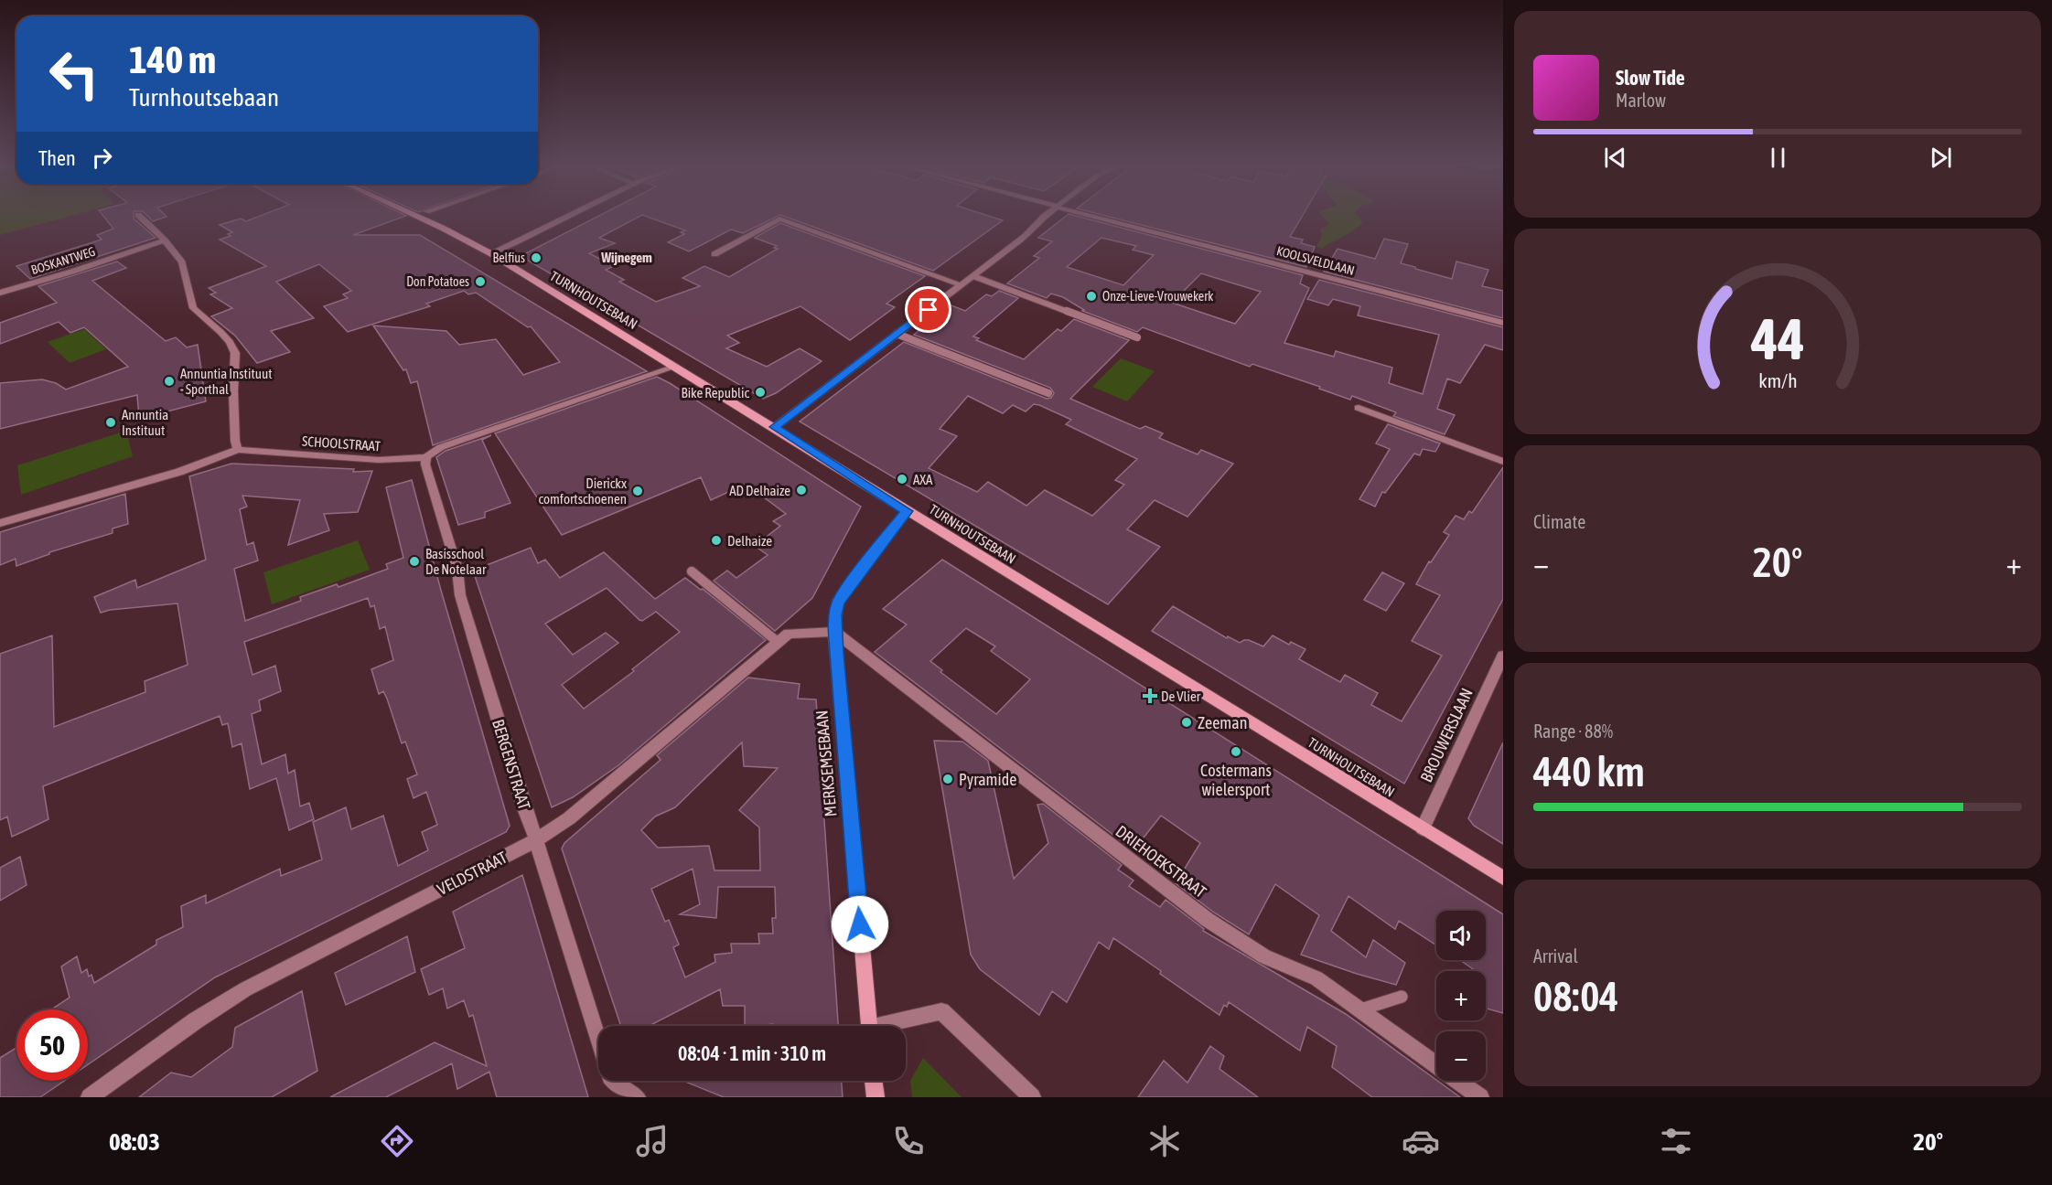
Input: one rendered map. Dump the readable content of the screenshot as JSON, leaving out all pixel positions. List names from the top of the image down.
{
  "streets": {
    "main road": ["TURNHOUTSEBAAN", "MERKSEMSEBAAN"],
    "street": [
      "BOSKANTWEG",
      "KOOLSVELDLAAN",
      "SCHOOLSTRAAT",
      "BROUWERSLAAN",
      "BERGENSTRAAT",
      "DRIEHOEKSTRAAT",
      "VELDSTRAAT"
    ]
  },
  "crossings": [
    ["TURNHOUTSEBAAN", "SCHOOLSTRAAT"],
    ["TURNHOUTSEBAAN", "BROUWERSLAAN"],
    ["TURNHOUTSEBAAN", "MERKSEMSEBAAN"],
    ["SCHOOLSTRAAT", "BERGENSTRAAT"],
    ["MERKSEMSEBAAN", "DRIEHOEKSTRAAT"],
    ["MERKSEMSEBAAN", "VELDSTRAAT"],
    ["BERGENSTRAAT", "VELDSTRAAT"],
    ["DRIEHOEKSTRAAT", "VELDSTRAAT"]
  ],
  "districts": ["Wijnegem"],
  "places": {
    "other": [
      "Belfius",
      "Don Potatoes",
      "Onze-Lieve-Vrouwekerk",
      "Annuntia Instituut - Sporthal",
      "Bike Republic",
      "Annuntia Instituut",
      "AXA",
      "AD Delhaize",
      "Dierickx comfortschoenen",
      "Delhaize",
      "Basisschool De Notelaar",
      "Zeeman",
      "Costermans wielersport",
      "Pyramide"
    ],
    "health": ["De Vlier"]
  },
  "page": {
    "turn": ["140 m", "Turnhoutsebaan"],
    "song": ["Slow Tide", "Marlow"],
    "then": "Then",
    "tile": [
      "Climate",
      ["Range · 88%", "440 km"],
      ["Arrival", "08:04"]
    ],
    "heat": ["−", "20°", "+"],
    "map_buttons": ["+", "−"],
    "limit": "50",
    "trip": "08:04 · 1 min · 310 m",
    "tabs": ["08:03", "20°"],
    "gauge": ["44", "km/h"]
  }
}
